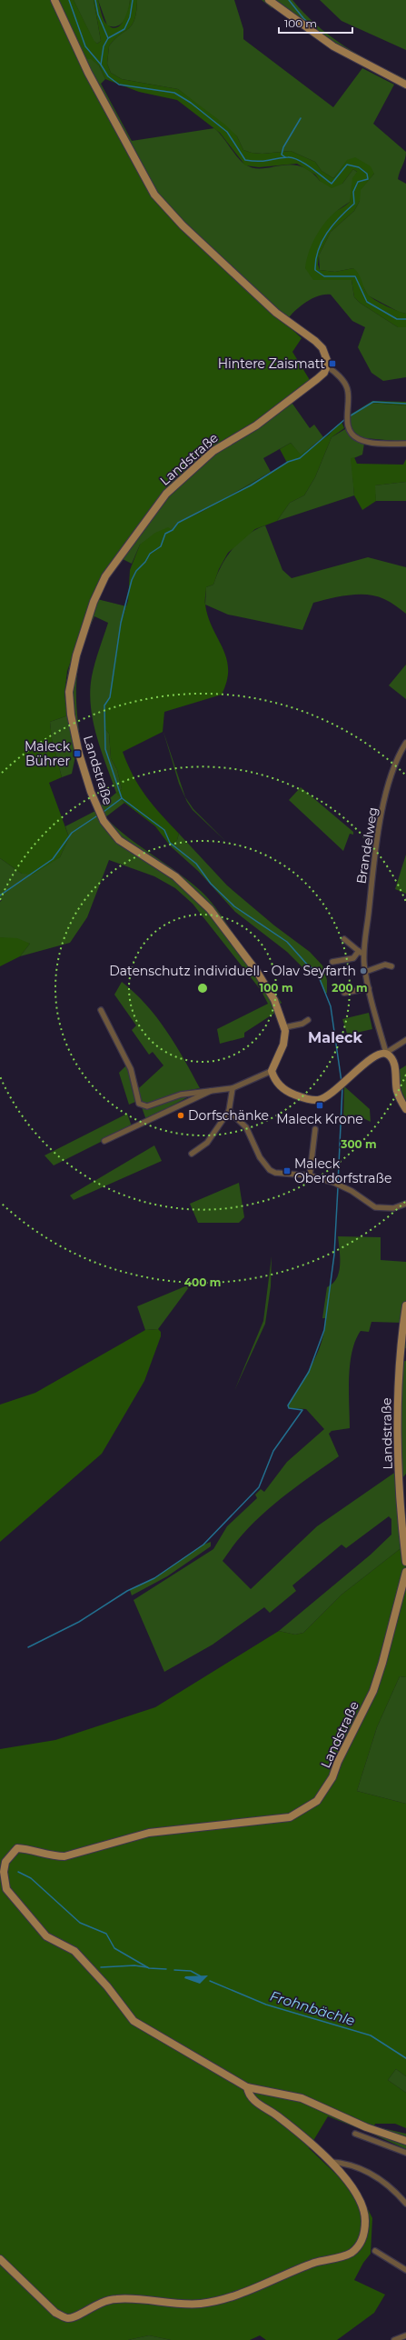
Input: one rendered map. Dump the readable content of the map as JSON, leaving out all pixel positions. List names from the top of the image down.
{
  "streets": {
    "street": ["Landstraße", "Brandelweg"]
  },
  "districts": ["Maleck"],
  "water": ["Frohnbächle"],
  "places": {
    "transit": [
      "Hintere Zaismatt",
      "Maleck Bührer",
      "Maleck Krone",
      "Maleck Oberdorfstraße"
    ],
    "other": ["Datenschutz individuell - Olav Seyfarth", "Dorfschänke"]
  },
  "scale_bar": "100 m",
  "rings": [
    "100 m",
    "200 m",
    "300 m",
    "400 m"
  ]
}
